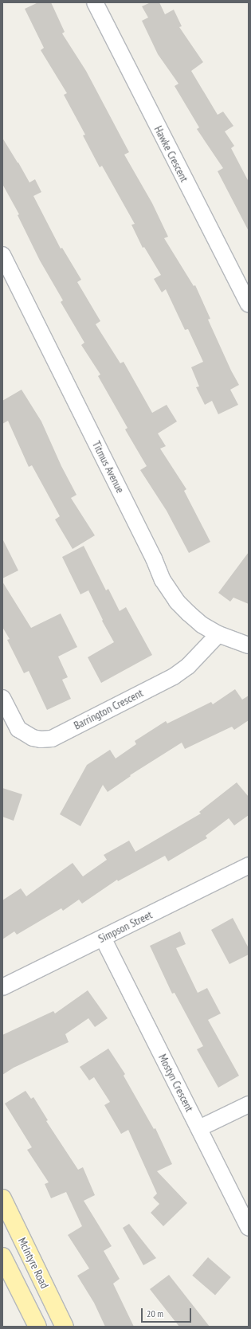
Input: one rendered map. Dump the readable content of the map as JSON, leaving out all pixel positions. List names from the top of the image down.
{
  "streets": {
    "main road": ["McIntyre Road"],
    "street": [
      "Hawke Crescent",
      "Titmus Avenue",
      "Barrington Crescent",
      "Simpson Street",
      "Mostyn Crescent"
    ]
  },
  "crossings": [
    ["Titmus Avenue", "Barrington Crescent"],
    ["Simpson Street", "Mostyn Crescent"]
  ],
  "scale_bar": "20 m"
}
